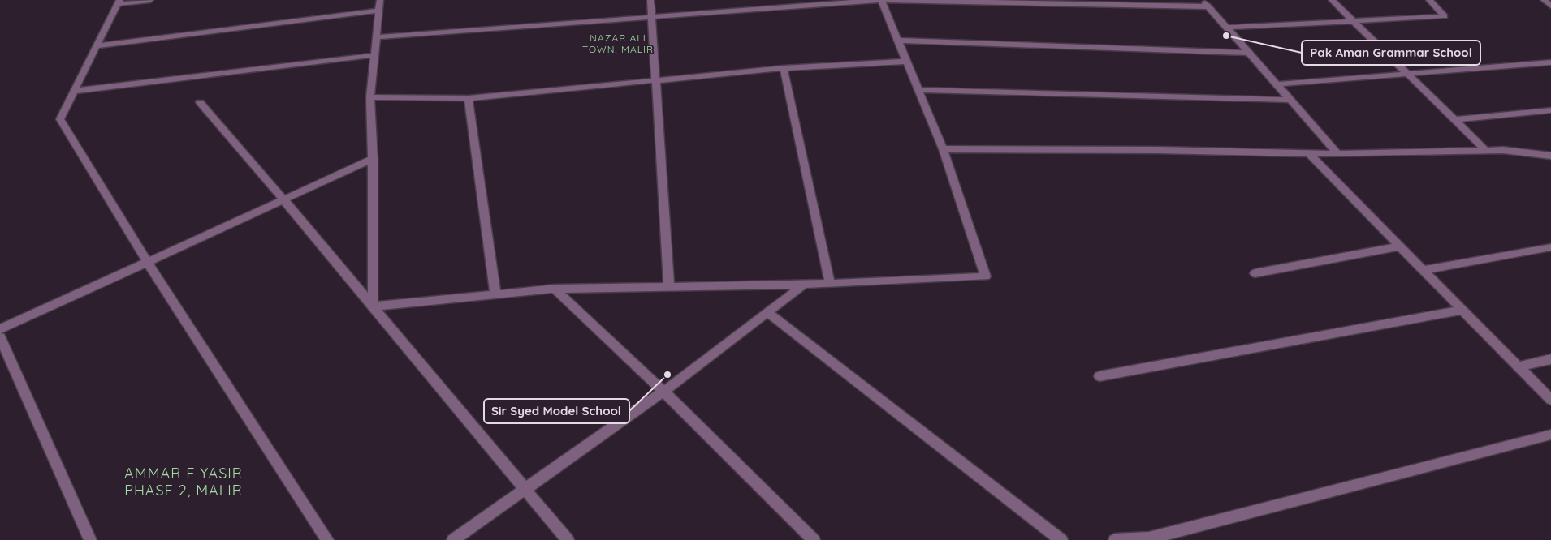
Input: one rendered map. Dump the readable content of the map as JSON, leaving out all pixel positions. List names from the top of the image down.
{
  "districts": ["NAZAR ALI TOWN, MALIR", "AMMAR E YASIR PHASE 2, MALIR"],
  "places": ["Pak Aman Grammar School", "Sir Syed Model School"]
}
